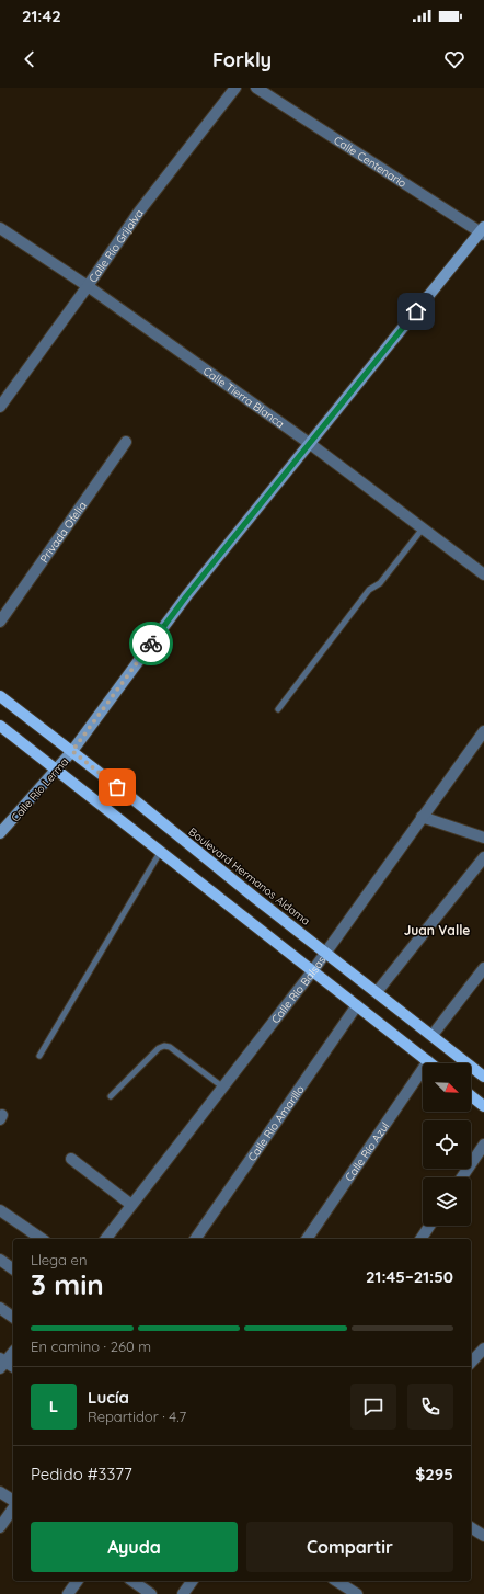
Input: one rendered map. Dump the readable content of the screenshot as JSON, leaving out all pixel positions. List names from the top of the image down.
{
  "streets": {
    "main road": ["Boulevard Hermanos Aldama"],
    "street": [
      "Calle Centenario",
      "Calle Río Grijalva",
      "Calle Tierra Blanca",
      "Privada Ofelia",
      "Calle Río Lerma",
      "Calle Río Balsas",
      "Calle Río Amarillo",
      "Calle Río Azul"
    ]
  },
  "crossings": [
    ["Calle Centenario", "Calle Río Lerma"],
    ["Calle Río Grijalva", "Calle Tierra Blanca"],
    ["Calle Tierra Blanca", "Calle Río Lerma"],
    ["Calle Río Lerma", "Boulevard Hermanos Aldama"],
    ["Boulevard Hermanos Aldama", "Calle Río Balsas"]
  ],
  "districts": ["Juan Valle"],
  "north": "bottom right",
  "page": {
    "status": "21:42",
    "header": "Forkly",
    "heading": ["3 min", "Llega en", "21:45–21:50"],
    "panel": [
      "Lucía",
      "Repartidor · 4.7",
      "Pedido #3377",
      "$295"
    ],
    "bar": "En camino · 260 m",
    "round": "L",
    "buttons": ["Ayuda", "Compartir"]
  }
}
